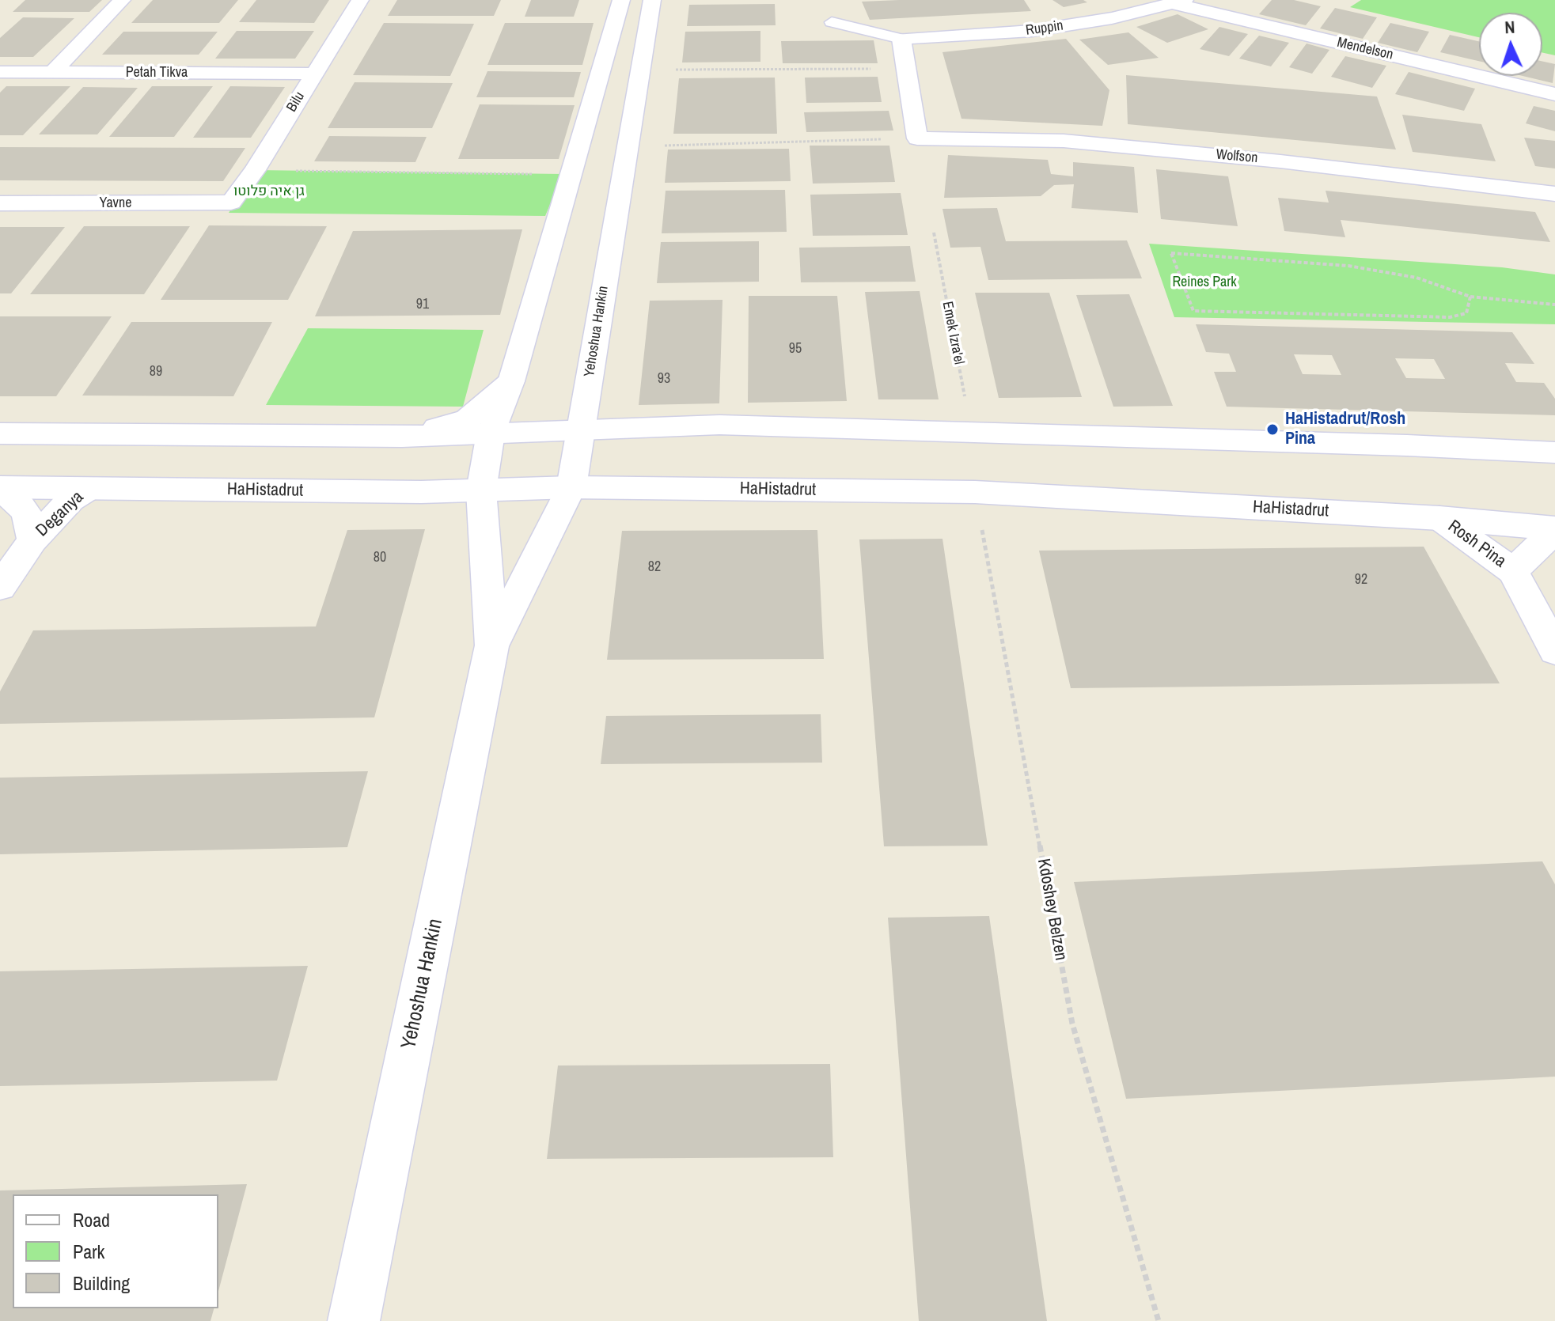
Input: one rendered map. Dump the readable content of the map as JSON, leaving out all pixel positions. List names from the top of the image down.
{
  "streets": {
    "street": [
      "Ruppin",
      "Mendelson",
      "Petah Tikva",
      "Bilu",
      "Wolfson",
      "Yavne",
      "Yehoshua Hankin",
      "HaHistadrut",
      "Deganya",
      "Rosh Pina"
    ],
    "path": ["Emek Izra'el", "Kdoshey Belzen"]
  },
  "crossings": [
    ["Ruppin", "Mendelson"],
    ["Petah Tikva", "Bilu"],
    ["Bilu", "Yavne"],
    ["Yehoshua Hankin", "HaHistadrut"],
    ["HaHistadrut", "Deganya"],
    ["HaHistadrut", "Rosh Pina"],
    ["HaHistadrut", "Kdoshey Belzen"]
  ],
  "parks": ["גן איה פלוטו", "Reines Park"],
  "places": ["HaHistadrut/Rosh Pina"],
  "house_numbers": [
    "91",
    "95",
    "89",
    "93",
    "80",
    "82",
    "92"
  ],
  "legend": ["Road", "Park", "Building"],
  "north": "top"
}
